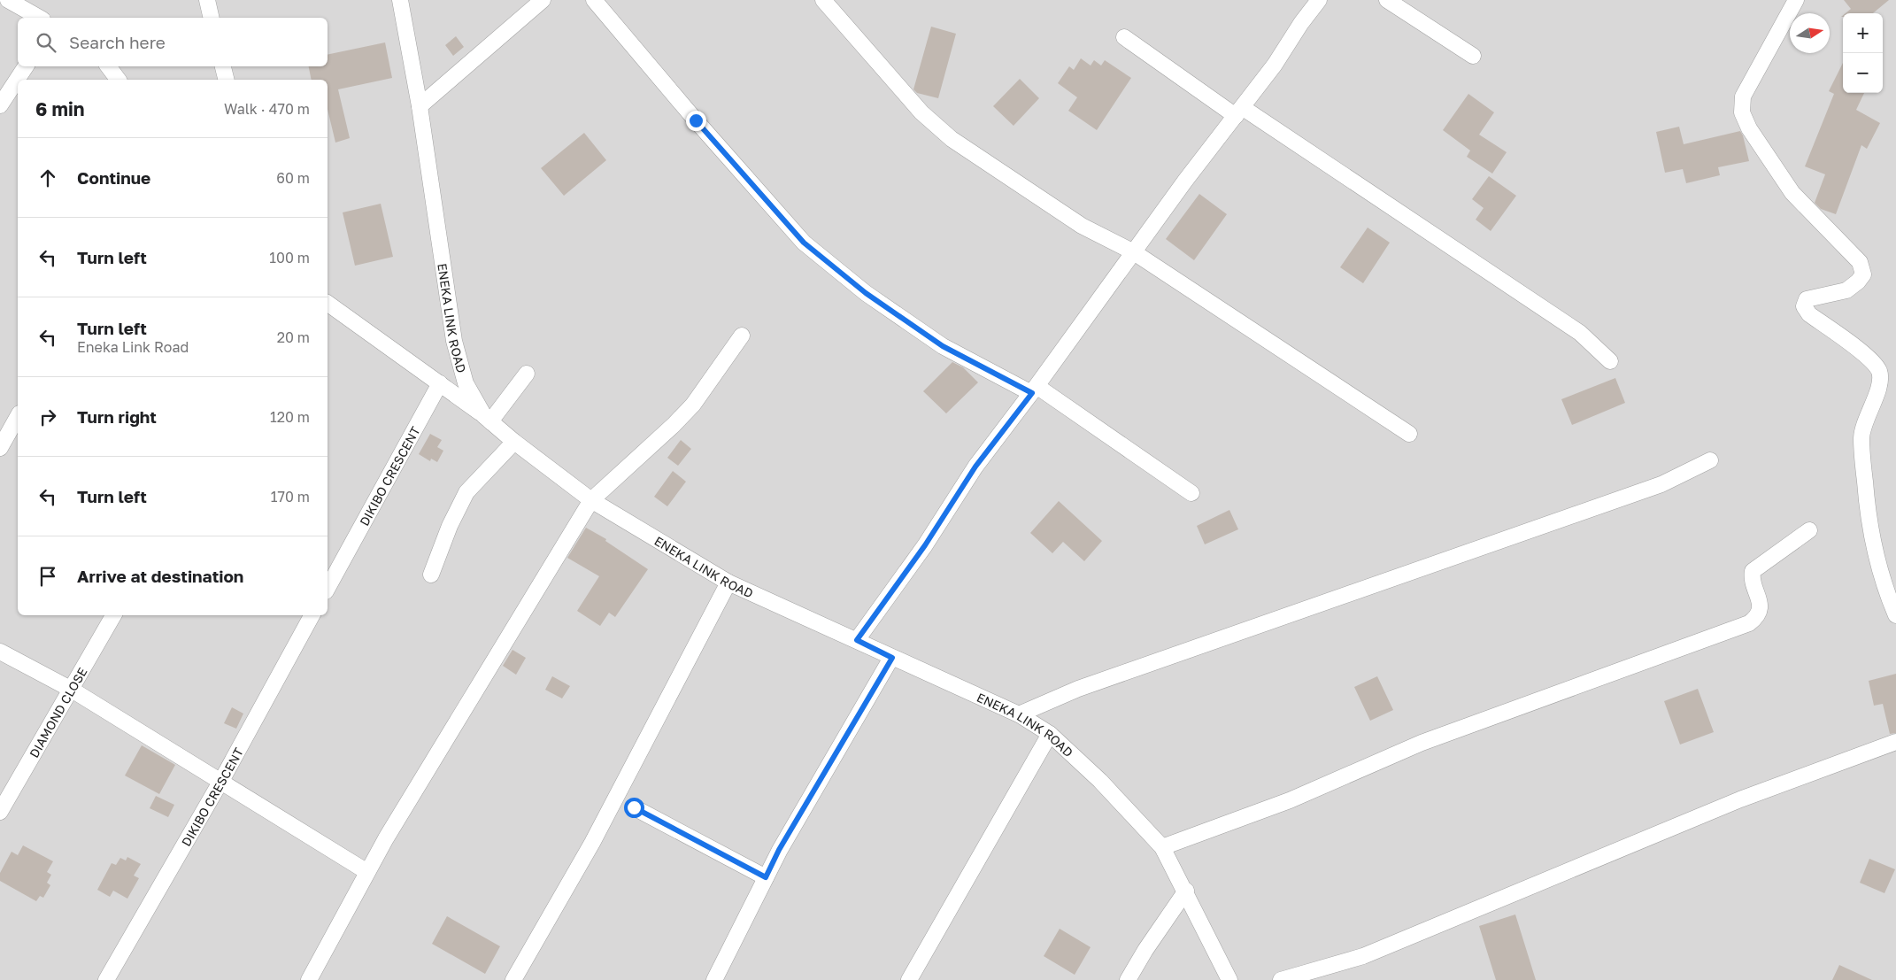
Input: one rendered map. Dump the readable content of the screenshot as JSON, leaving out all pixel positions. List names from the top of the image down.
{
  "streets": {
    "street": ["ENEKA LINK ROAD", "DIKIBO CRESCENT", "DIAMOND CLOSE"]
  },
  "north": "right",
  "page": {
    "map_buttons": ["+", "−"],
    "search": "Search here",
    "heading": ["6 min", "Walk · 470 m"],
    "list": [
      ["Continue", "60 m"],
      ["Turn left", "100 m"],
      ["Turn left", "Eneka Link Road", "20 m"],
      ["Turn right", "120 m"],
      ["Turn left", "170 m"],
      "Arrive at destination"
    ]
  }
}
